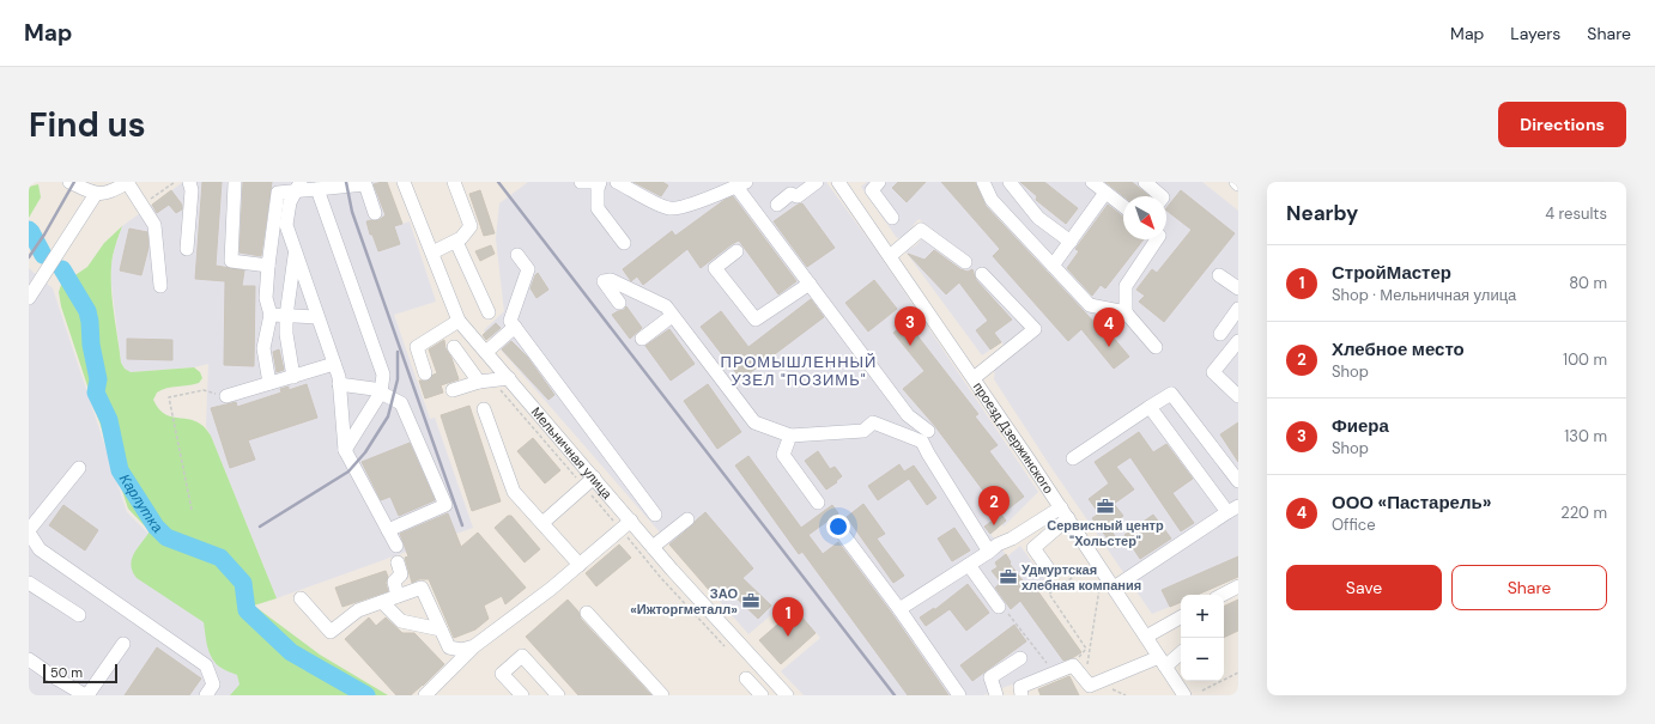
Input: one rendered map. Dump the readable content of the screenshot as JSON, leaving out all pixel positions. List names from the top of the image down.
{
  "streets": {
    "street": ["проезд Дзержинского", "Мельничная улица"]
  },
  "districts": ["ПРОМЫШЛЕННЫЙ УЗЕЛ \"ПОЗИМЬ\""],
  "water": ["Карлутка"],
  "places": {
    "office": ["Сервисный центр \"Хольстер\"", "Удмуртская хлебная компания", "ЗАО «Ижторгметалл»"]
  },
  "scale_bar": "50 m",
  "north": "bottom right",
  "page": {
    "header": "Map",
    "nav": ["Map", "Layers", "Share"],
    "buttons": [
      "Directions",
      ["Save", "Share"]
    ],
    "title": "Find us",
    "heading": ["Nearby", "4 results"],
    "list": [
      {
        "mark": "1",
        "name": "СтройМастер",
        "note": "Shop · Мельничная улица",
        "value": "80 m"
      },
      {
        "mark": "2",
        "name": "Хлебное место",
        "note": "Shop",
        "value": "100 m"
      },
      {
        "mark": "3",
        "name": "Фиера",
        "note": "Shop",
        "value": "130 m"
      },
      {
        "mark": "4",
        "name": "ООО «Пастарель»",
        "note": "Office",
        "value": "220 m"
      }
    ],
    "pins": [
      "3",
      "4",
      "2",
      "1"
    ],
    "map_buttons": ["+", "−"],
    "scale": "50 m"
  }
}
